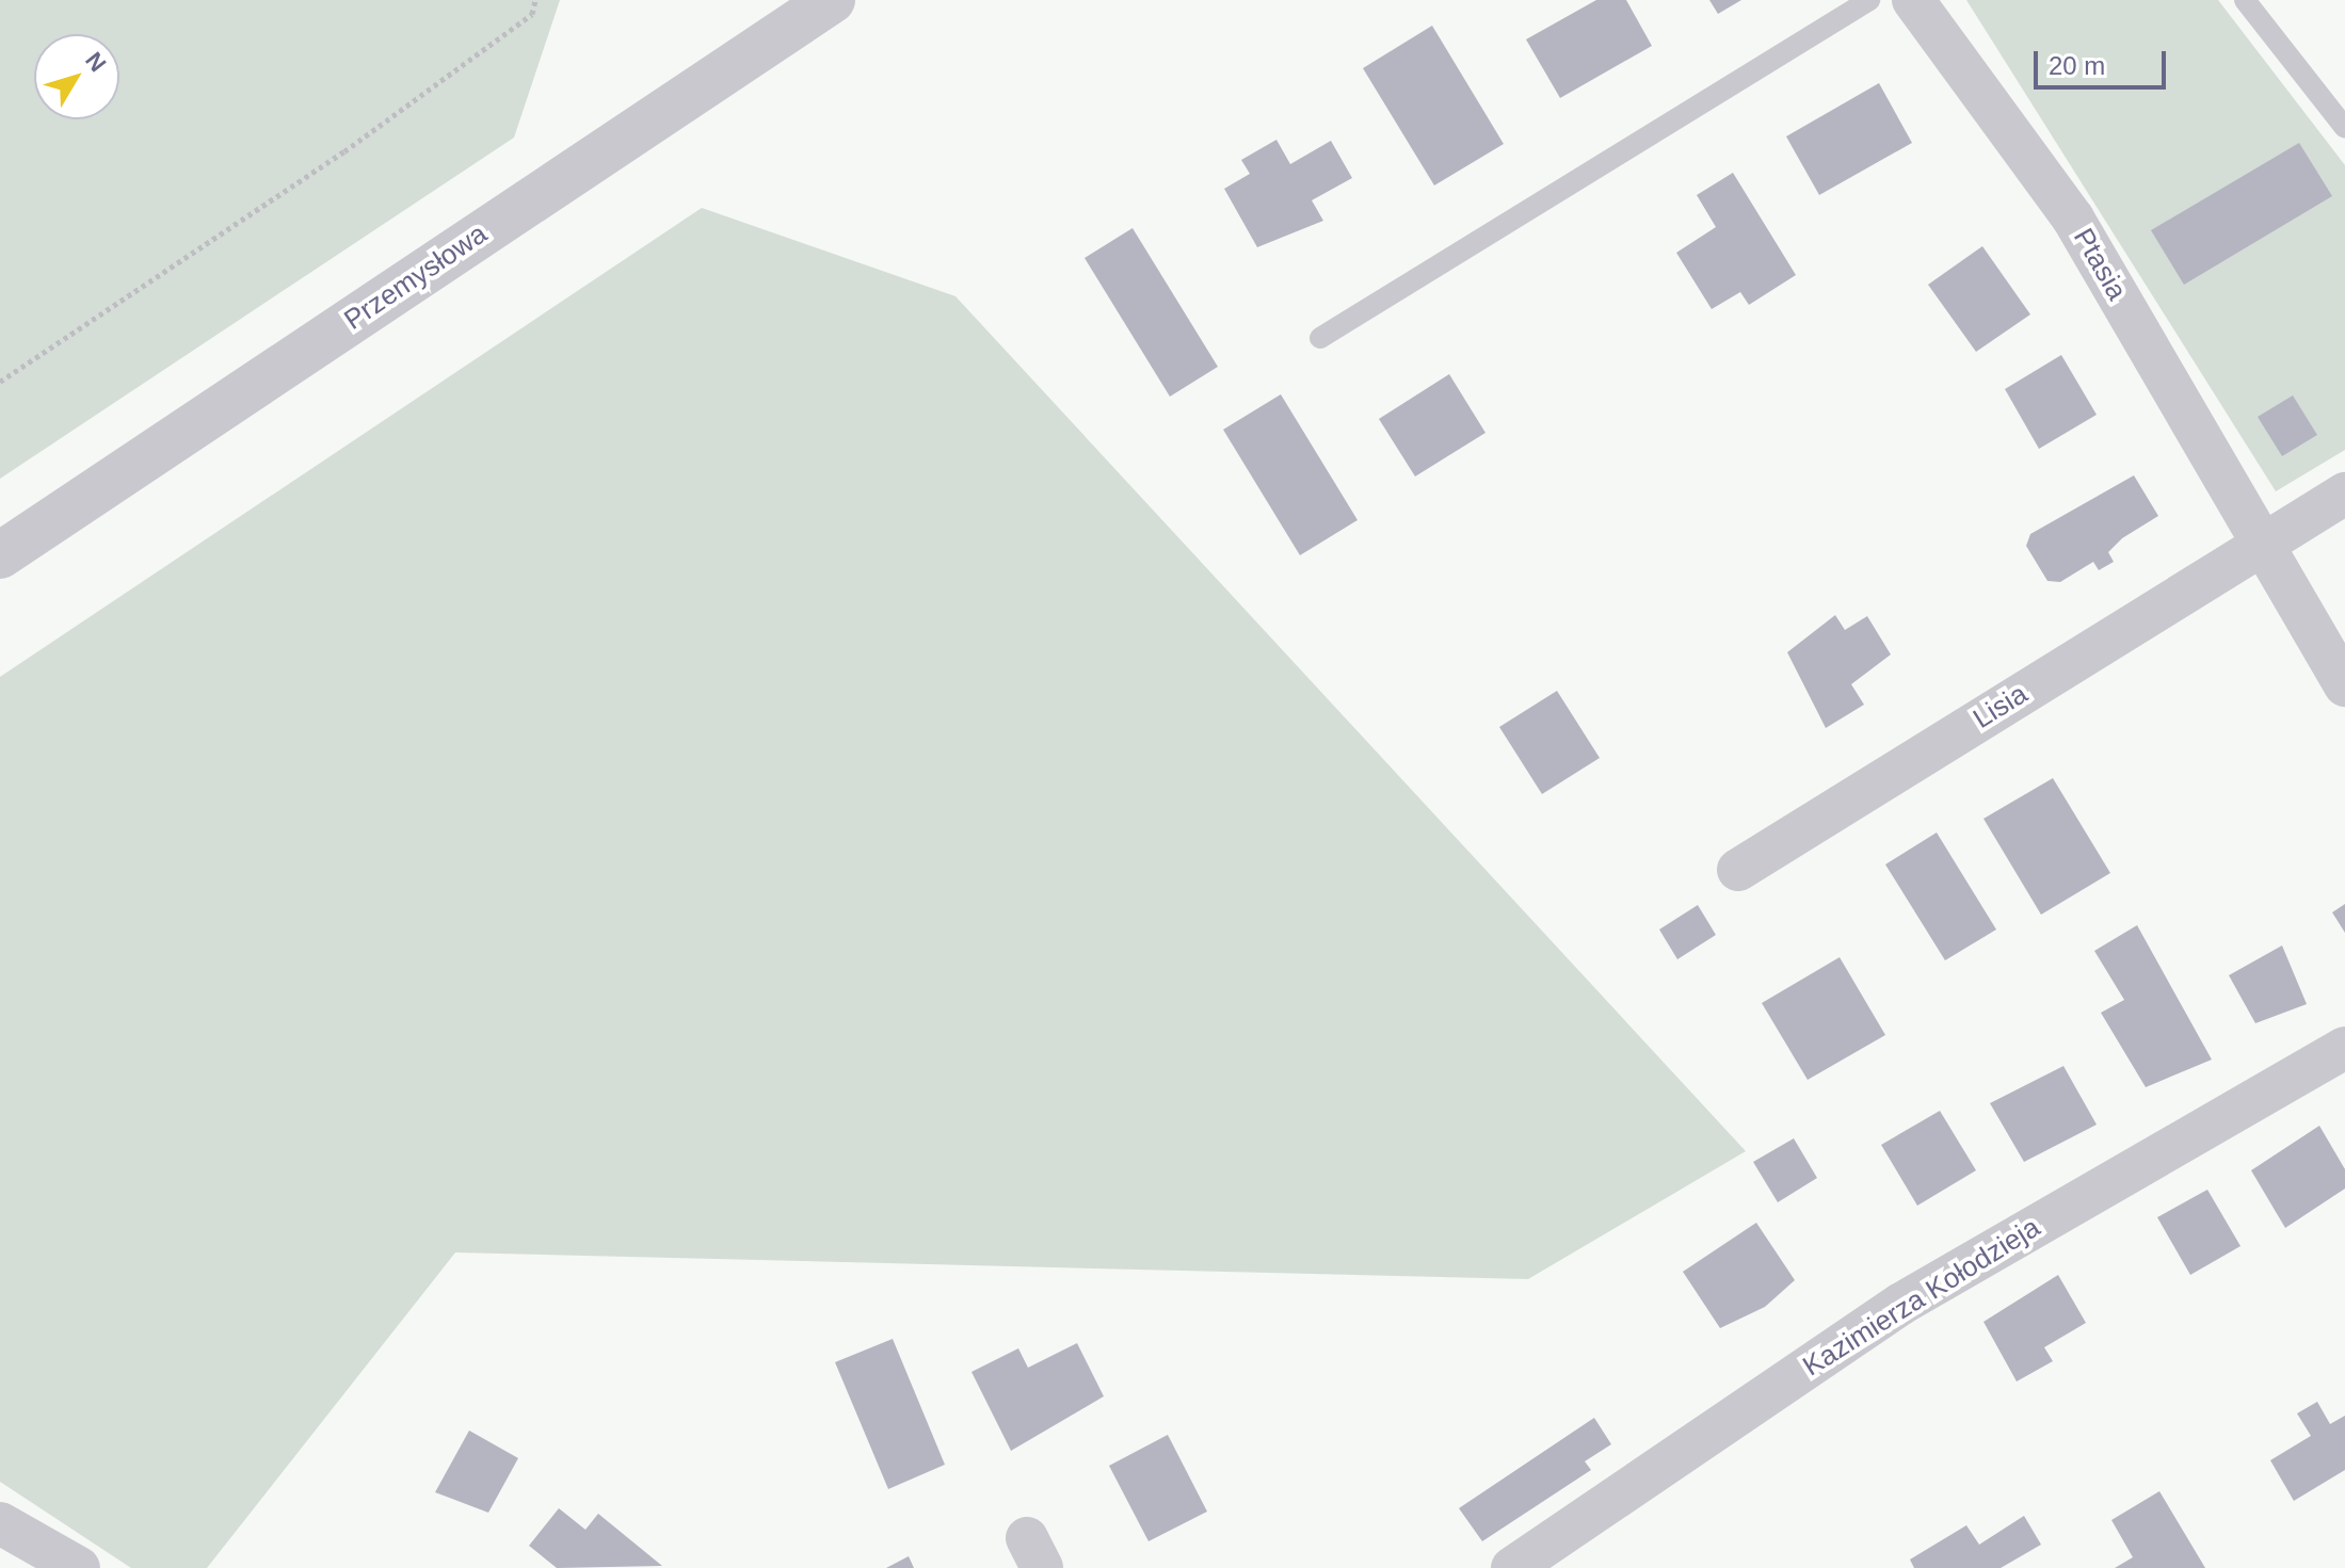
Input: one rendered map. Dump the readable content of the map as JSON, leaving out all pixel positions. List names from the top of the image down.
{
  "streets": {
    "street": [
      "Ptasia",
      "Przemysłowa",
      "Lisia",
      "Kazimierza Kołodzieja"
    ]
  },
  "crossings": [
    ["Ptasia", "Lisia"]
  ],
  "scale_bar": "20 m",
  "north": "top right"
}
